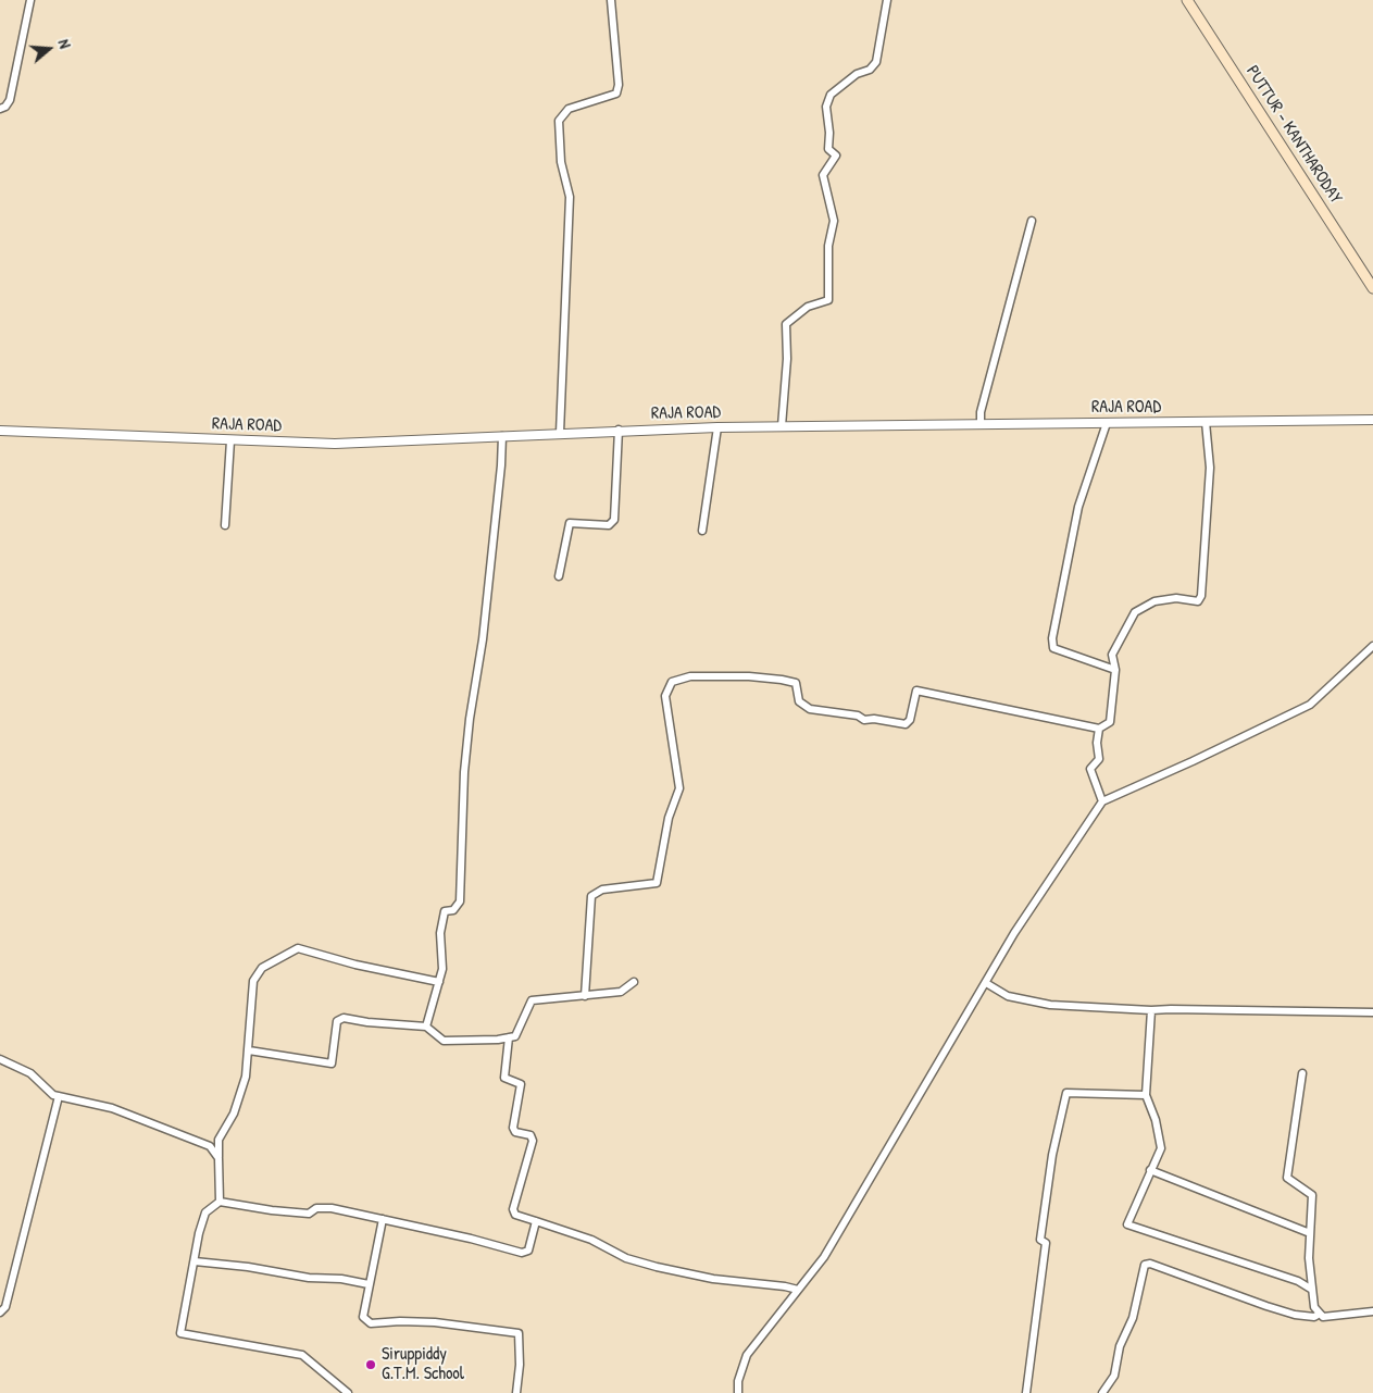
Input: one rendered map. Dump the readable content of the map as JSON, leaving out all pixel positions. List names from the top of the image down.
{
  "streets": {
    "main road": ["PUTTUR - KANTHARODAY"],
    "street": ["RAJA ROAD"]
  },
  "places": ["Siruppiddy G.T.M. School"],
  "north": "right"
}
